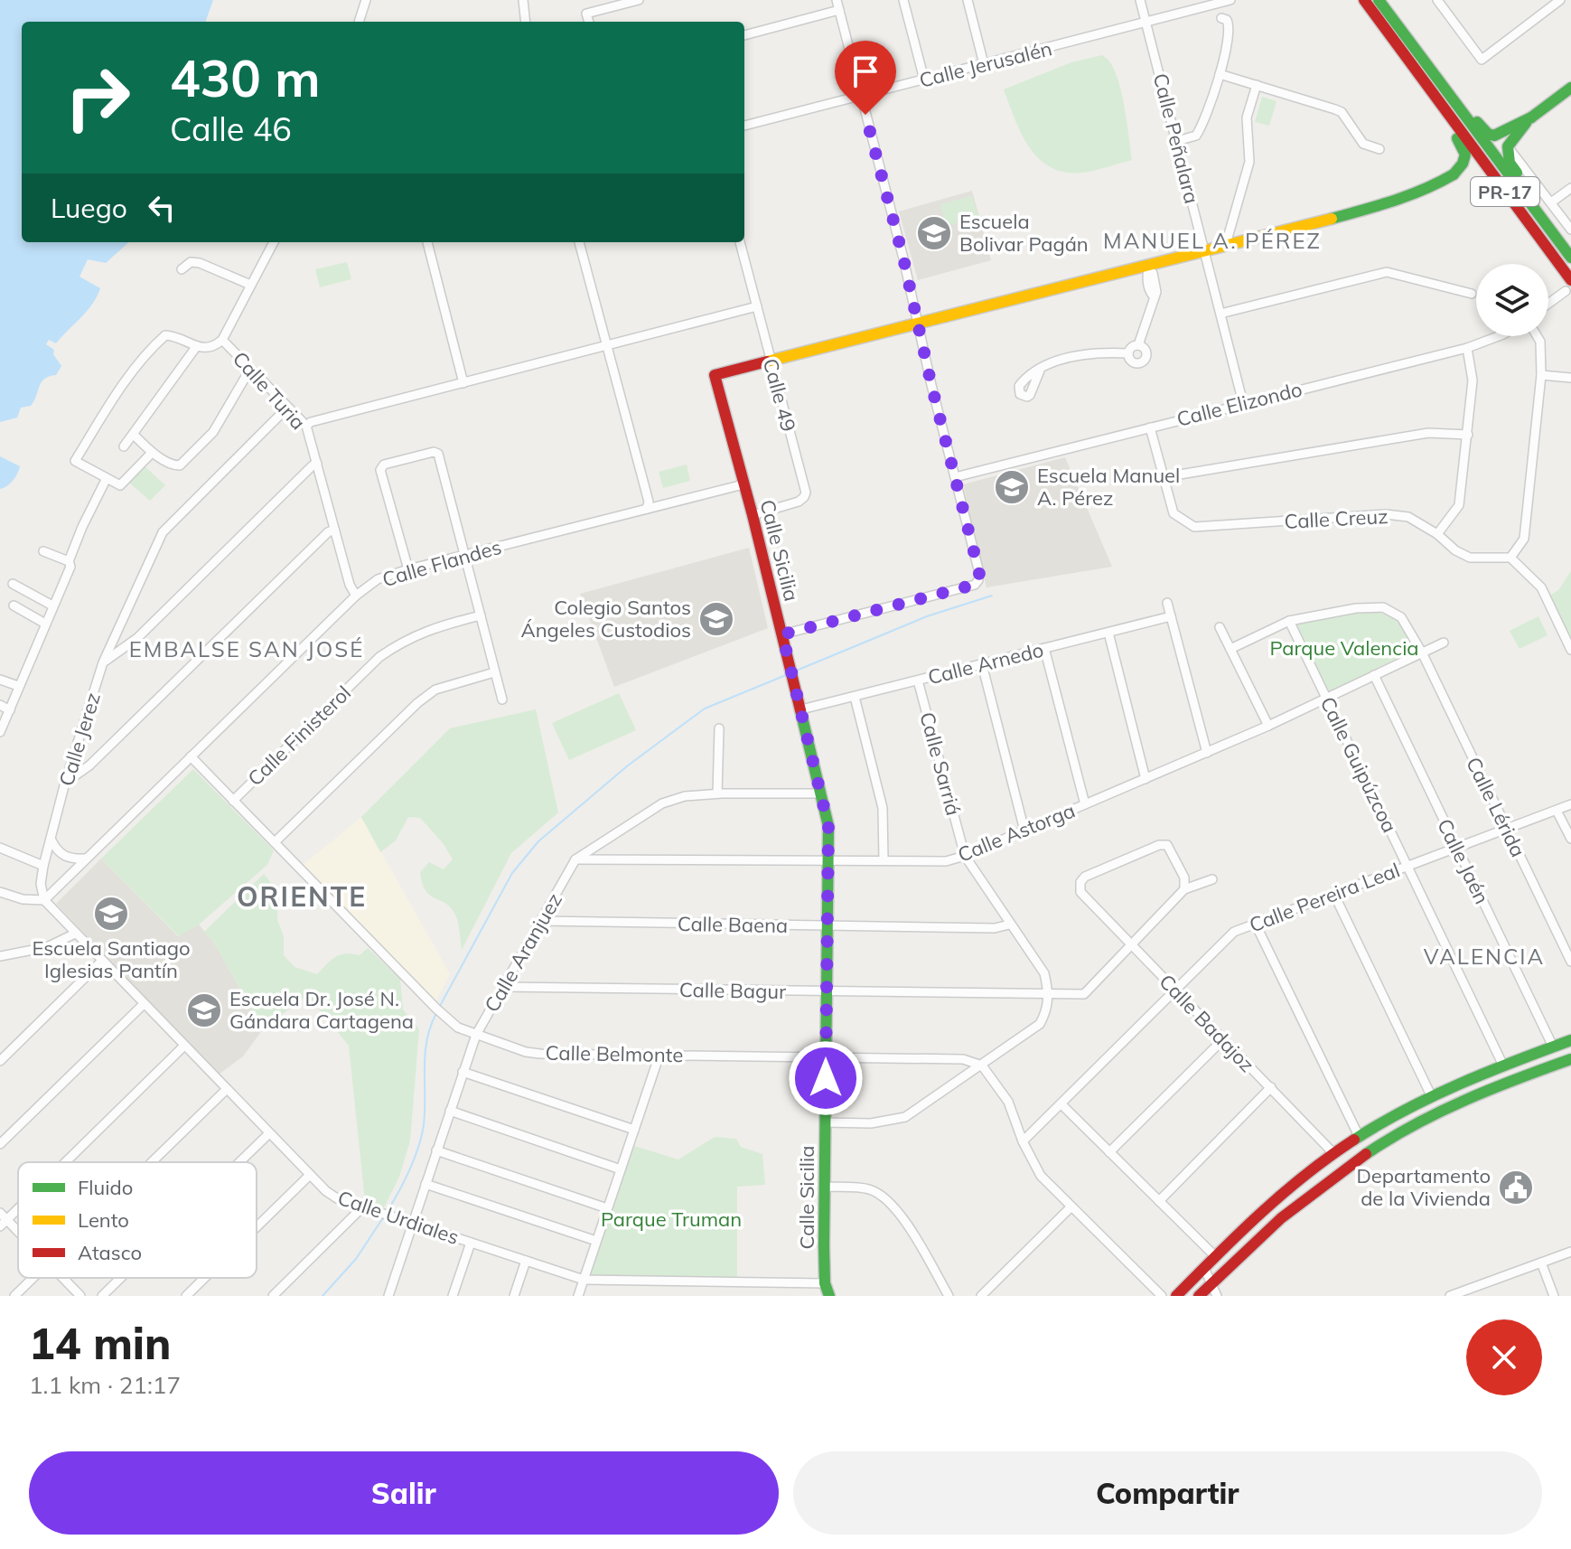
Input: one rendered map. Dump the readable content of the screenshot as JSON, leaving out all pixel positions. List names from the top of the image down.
{
  "streets": {
    "main road": ["PR-17", "Calle Sicilia"],
    "street": [
      "Calle Jerusalén",
      "Calle Peñalara",
      "Calle Turia",
      "Calle 49",
      "Calle Elizondo",
      "Calle Creuz",
      "Calle Flandes",
      "Calle Arnedo",
      "Calle Finisterol",
      "Calle Jerez",
      "Calle Sarriá",
      "Calle Guipúzcoa",
      "Calle Lérida",
      "Calle Astorga",
      "Calle Jaén",
      "Calle Pereira Leal",
      "Calle Baena",
      "Calle Aranjuez",
      "Calle Bagur",
      "Calle Badajoz",
      "Calle Belmonte",
      "Calle Urdiales"
    ]
  },
  "crossings": [
    ["Calle Jerusalén", "Calle Peñalara"],
    ["Calle Peñalara", "Calle Elizondo"],
    ["Calle Turia", "Calle Flandes"],
    ["Calle Turia", "Calle Jerez"],
    ["Calle 49", "Calle Sicilia"],
    ["Calle Elizondo", "Calle Creuz"],
    ["Calle Sicilia", "Calle Flandes"],
    ["Calle Sicilia", "Calle Arnedo"],
    ["Calle Sicilia", "Calle Astorga"],
    ["Calle Sicilia", "Calle Baena"],
    ["Calle Sicilia", "Calle Aranjuez"],
    ["Calle Sicilia", "Calle Bagur"],
    ["Calle Sicilia", "Calle Belmonte"],
    ["Calle Sicilia", "Calle Urdiales"],
    ["Calle Flandes", "Calle Jerez"],
    ["Calle Flandes", "Calle Belmonte"],
    ["Calle Arnedo", "Calle Sarriá"],
    ["Calle Finisterol", "Calle Belmonte"],
    ["Calle Sarriá", "Calle Astorga"],
    ["Calle Sarriá", "Calle Baena"],
    ["Calle Sarriá", "Calle Bagur"],
    ["Calle Guipúzcoa", "Calle Lérida"],
    ["Calle Guipúzcoa", "Calle Astorga"],
    ["Calle Guipúzcoa", "Calle Pereira Leal"],
    ["Calle Lérida", "Calle Astorga"],
    ["Calle Lérida", "Calle Pereira Leal"],
    ["Calle Astorga", "Calle Jaén"],
    ["Calle Astorga", "Calle Aranjuez"],
    ["Calle Jaén", "Calle Pereira Leal"],
    ["Calle Pereira Leal", "Calle Badajoz"],
    ["Calle Baena", "Calle Aranjuez"],
    ["Calle Aranjuez", "Calle Bagur"],
    ["Calle Aranjuez", "Calle Belmonte"],
    ["Calle Aranjuez", "Calle Urdiales"],
    ["Calle Bagur", "Calle Badajoz"]
  ],
  "districts": [
    "MANUEL A. PÉREZ",
    "EMBALSE SAN JOSÉ",
    "ORIENTE",
    "VALENCIA"
  ],
  "parks": ["Parque Valencia", "Parque Truman"],
  "places": {
    "school or university": [
      "Escuela Bolivar Pagán",
      "Escuela Manuel A. Pérez",
      "Colegio Santos Ángeles Custodios",
      "Escuela Santiago Iglesias Pantín",
      "Escuela Dr. José N. Gándara Cartagena"
    ],
    "public building": ["Departamento de la Vivienda"]
  },
  "legend": ["Fluido", "Lento", "Atasco"],
  "page": {
    "turn": ["430 m", "Calle 46"],
    "then": "Luego",
    "heading": ["14 min", "1.1 km · 21:17"],
    "buttons": ["Salir", "Compartir"]
  }
}
